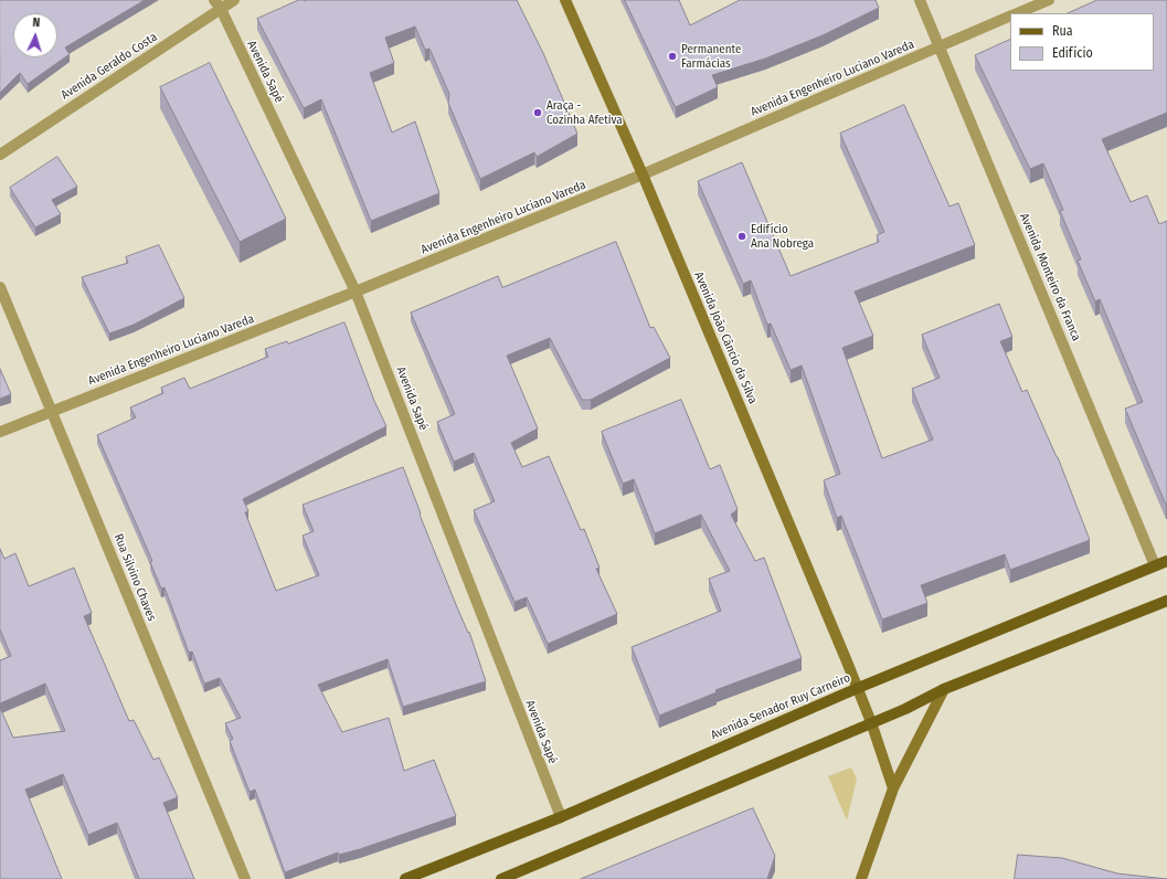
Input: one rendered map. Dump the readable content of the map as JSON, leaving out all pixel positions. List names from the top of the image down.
{
  "streets": {
    "main road": ["Avenida João Câncio da Silva", "Avenida Senador Ruy Carneiro"],
    "street": [
      "Avenida Geraldo Costa",
      "Avenida Sapé",
      "Avenida Engenheiro Luciano Vareda",
      "Avenida Monteiro da Franca",
      "Rua Silvino Chaves"
    ]
  },
  "crossings": [
    ["Avenida Geraldo Costa", "Avenida Sapé"],
    ["Avenida Sapé", "Avenida Engenheiro Luciano Vareda"],
    ["Avenida Sapé", "Avenida Senador Ruy Carneiro"],
    ["Avenida Engenheiro Luciano Vareda", "Avenida Monteiro da Franca"],
    ["Avenida Engenheiro Luciano Vareda", "Avenida João Câncio da Silva"],
    ["Avenida Engenheiro Luciano Vareda", "Rua Silvino Chaves"],
    ["Avenida Monteiro da Franca", "Avenida Senador Ruy Carneiro"],
    ["Avenida João Câncio da Silva", "Avenida Senador Ruy Carneiro"]
  ],
  "places": ["Permanente Farmácias", "Araça - Cozinha Afetiva", "Edifício Ana Nobrega"],
  "legend": ["Rua", "Edifício"],
  "north": "top"
}
